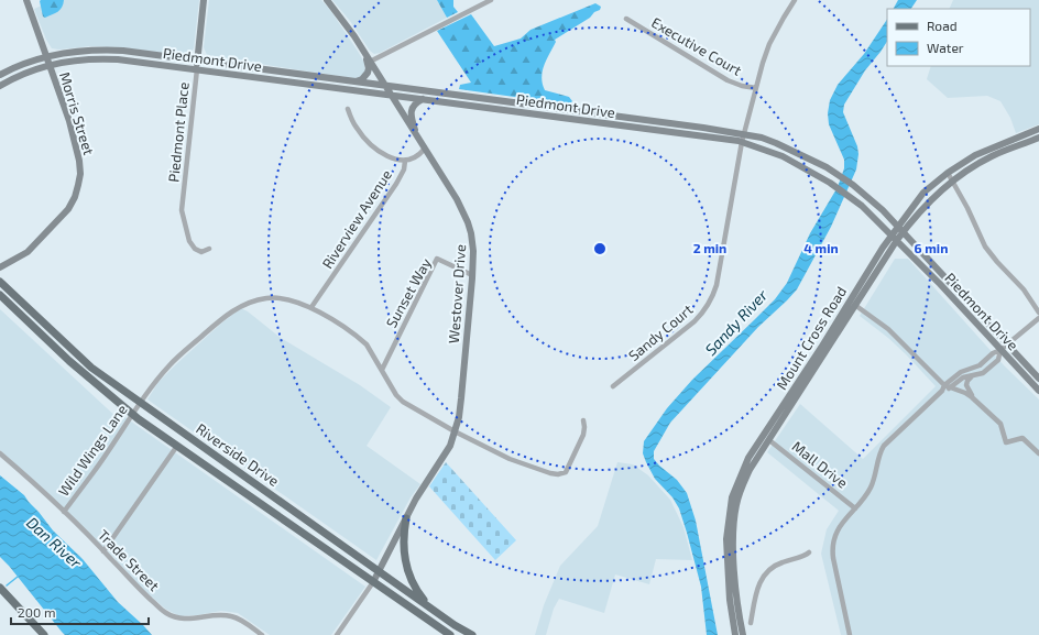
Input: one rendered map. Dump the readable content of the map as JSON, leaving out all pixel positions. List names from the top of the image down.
{
  "streets": {
    "main road": [
      "Piedmont Drive",
      "Morris Street",
      "Piedmont Place",
      "Westover Drive",
      "Mount Cross Road",
      "Riverside Drive"
    ],
    "street": [
      "Executive Court",
      "Riverview Avenue",
      "Sunset Way",
      "Sandy Court",
      "Wild Wings Lane",
      "Mall Drive",
      "Trade Street"
    ]
  },
  "crossings": [
    ["Executive Court", "Sandy Court"],
    ["Piedmont Drive", "Morris Street"],
    ["Piedmont Drive", "Piedmont Place"],
    ["Piedmont Drive", "Westover Drive"],
    ["Piedmont Drive", "Sandy Court"],
    ["Piedmont Drive", "Mount Cross Road"],
    ["Riverview Avenue", "Westover Drive"],
    ["Riverview Avenue", "Wild Wings Lane"],
    ["Sunset Way", "Westover Drive"],
    ["Sunset Way", "Wild Wings Lane"],
    ["Westover Drive", "Wild Wings Lane"],
    ["Westover Drive", "Riverside Drive"],
    ["Mount Cross Road", "Mall Drive"],
    ["Wild Wings Lane", "Riverside Drive"],
    ["Wild Wings Lane", "Trade Street"]
  ],
  "water": ["Sandy River", "Dan River"],
  "legend": ["Road", "Water"],
  "scale_bar": "200 m",
  "rings": ["2 min", "4 min", "6 min"]
}
